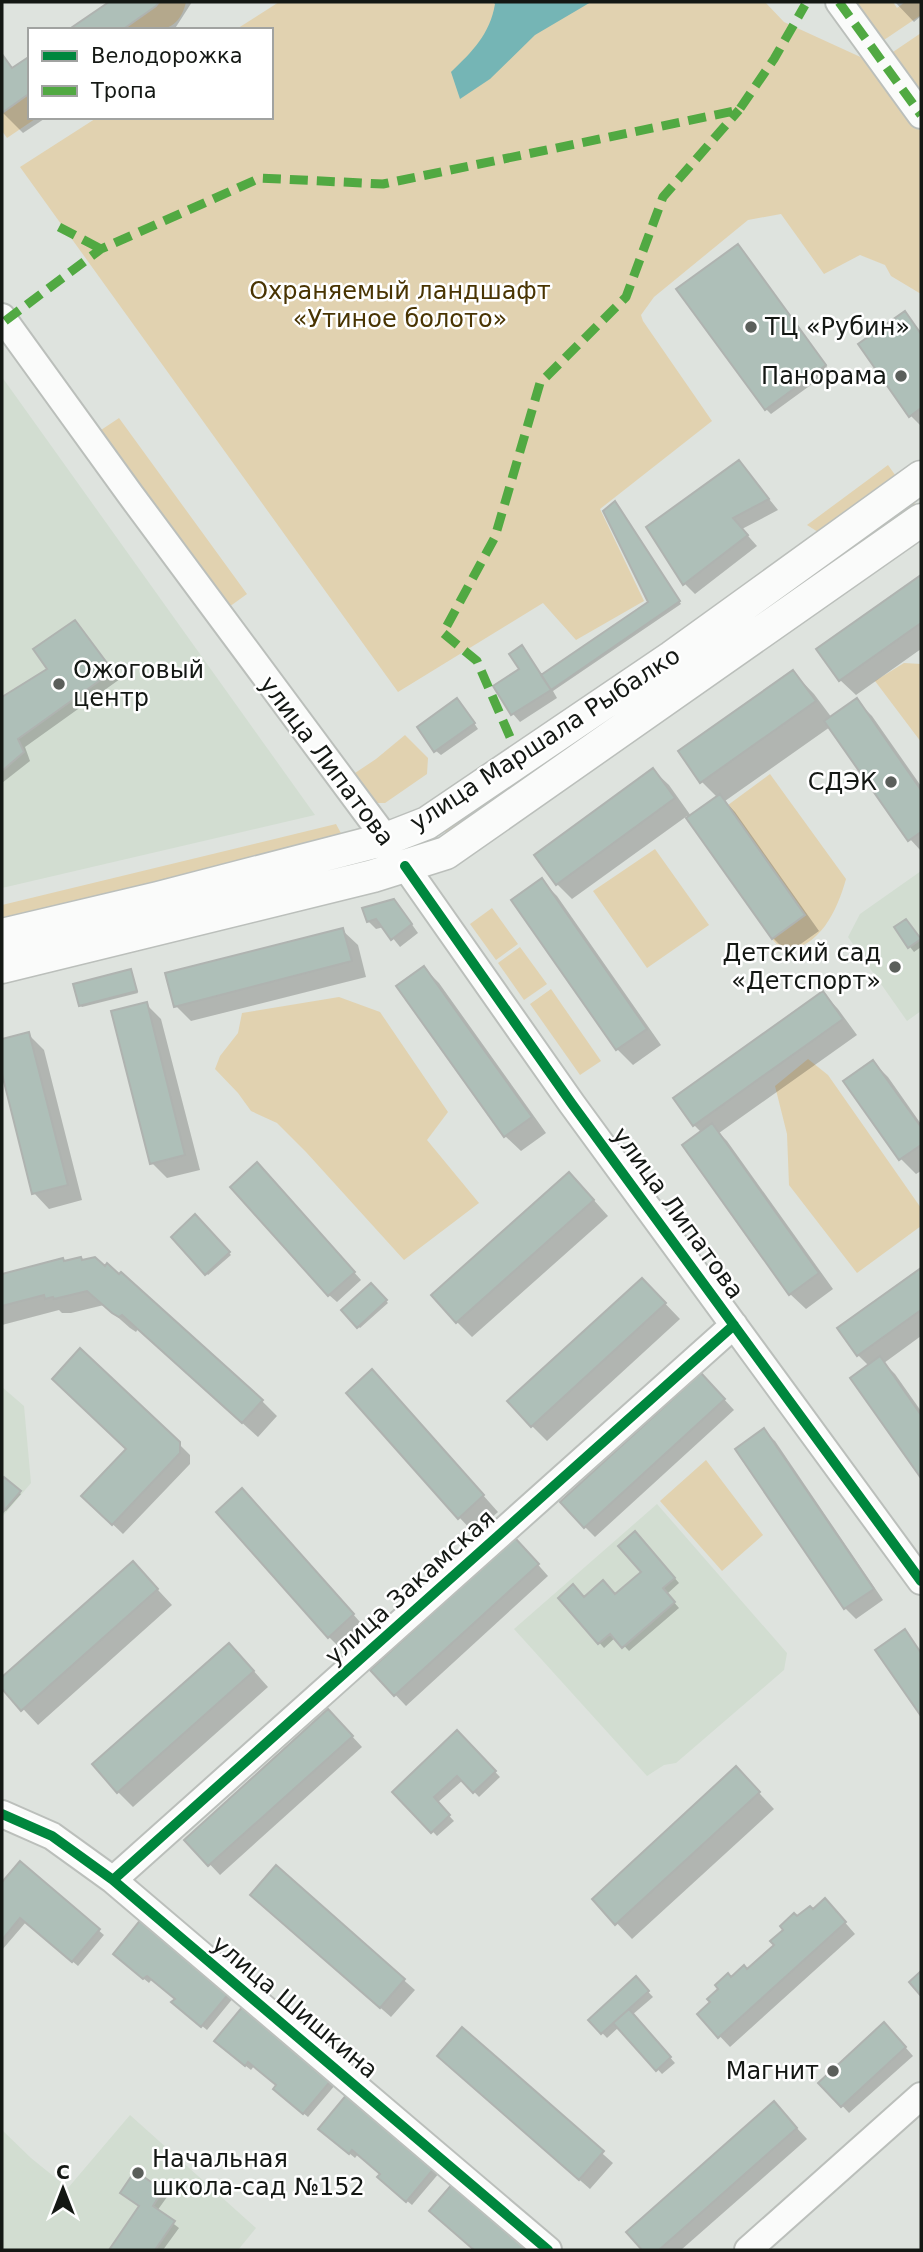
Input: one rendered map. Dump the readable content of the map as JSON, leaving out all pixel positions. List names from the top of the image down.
{
  "streets": {
    "main road": ["улица Маршала Рыбалко", "улица Липатова"],
    "street": ["улица Закамская", "улица Шишкина"]
  },
  "crossings": [
    ["улица Маршала Рыбалко", "улица Липатова"],
    ["улица Липатова", "улица Закамская"],
    ["улица Закамская", "улица Шишкина"]
  ],
  "parks": ["Охраняемый ландшафт «Утиное болото»"],
  "places": [
    "ТЦ «Рубин»",
    "Панорама",
    "Ожоговый центр",
    "СДЭК",
    "Детский сад «Детспорт»",
    "Магнит",
    "Начальная школа-сад №152"
  ],
  "legend": ["Велодорожка", "Тропа"],
  "north": "top"
}
